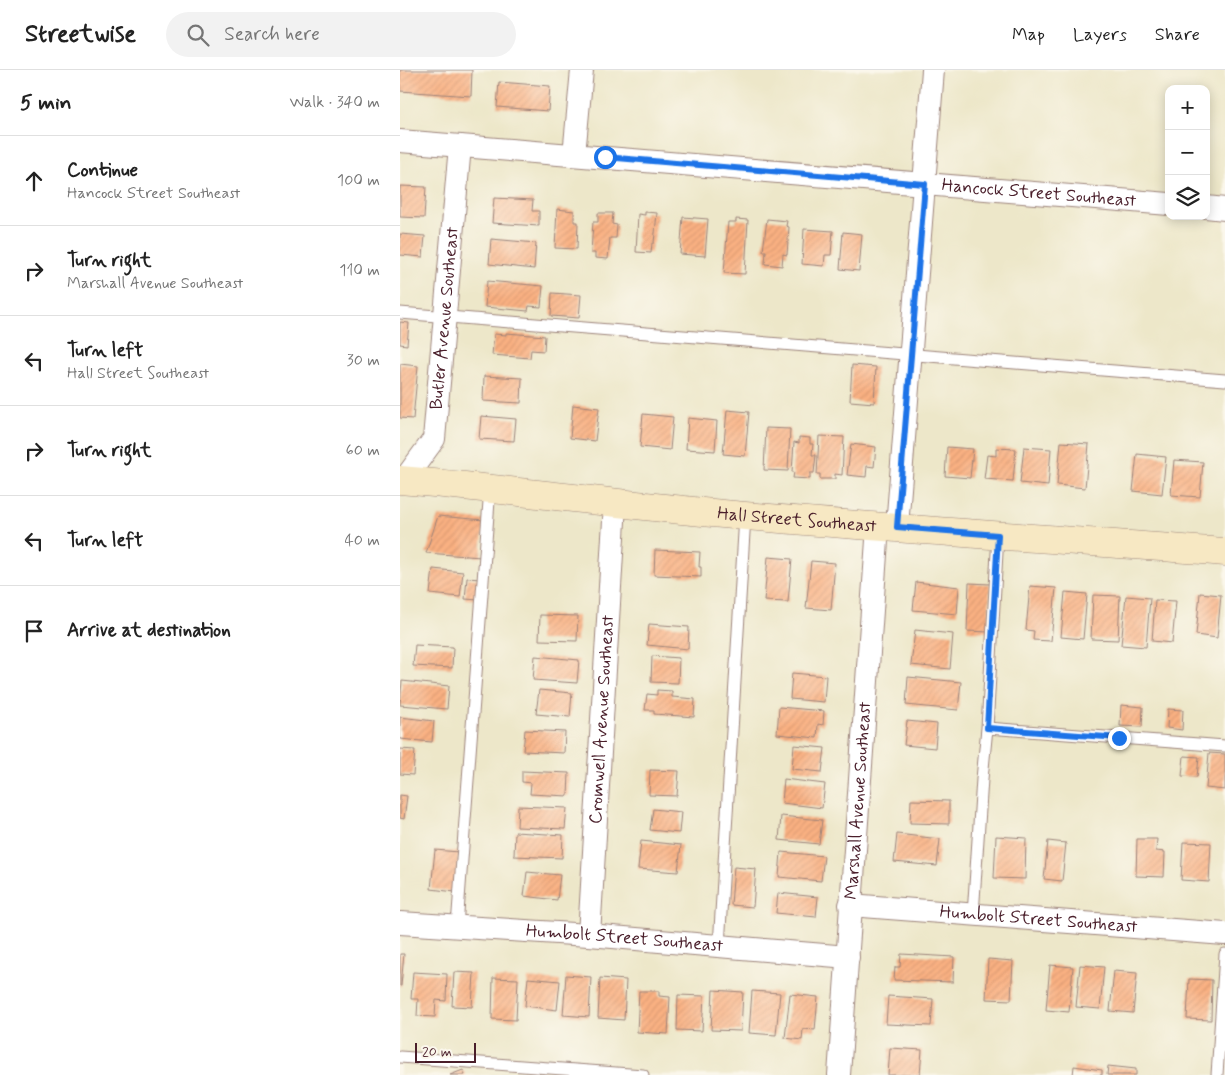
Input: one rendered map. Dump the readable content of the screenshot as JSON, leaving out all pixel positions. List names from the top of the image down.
{
  "streets": {
    "main road": ["Hall Street Southeast"],
    "street": [
      "Hancock Street Southeast",
      "Butler Avenue Southeast",
      "Cromwell Avenue Southeast",
      "Marshall Avenue Southeast",
      "Humbolt Street Southeast"
    ]
  },
  "crossings": [
    ["Hancock Street Southeast", "Butler Avenue Southeast"],
    ["Hancock Street Southeast", "Marshall Avenue Southeast"],
    ["Butler Avenue Southeast", "Hall Street Southeast"],
    ["Hall Street Southeast", "Cromwell Avenue Southeast"],
    ["Hall Street Southeast", "Marshall Avenue Southeast"],
    ["Cromwell Avenue Southeast", "Humbolt Street Southeast"],
    ["Marshall Avenue Southeast", "Humbolt Street Southeast"]
  ],
  "scale_bar": "20 m",
  "page": {
    "header": "Streetwise",
    "search": "Search here",
    "nav": ["Map", "Layers", "Share"],
    "heading": ["5 min", "Walk · 340 m"],
    "map_buttons": ["+", "−"],
    "list": [
      ["Continue", "Hancock Street Southeast", "100 m"],
      ["Turn right", "Marshall Avenue Southeast", "110 m"],
      ["Turn left", "Hall Street Southeast", "30 m"],
      ["Turn right", "60 m"],
      ["Turn left", "40 m"],
      "Arrive at destination"
    ],
    "scale": "20 m"
  }
}
